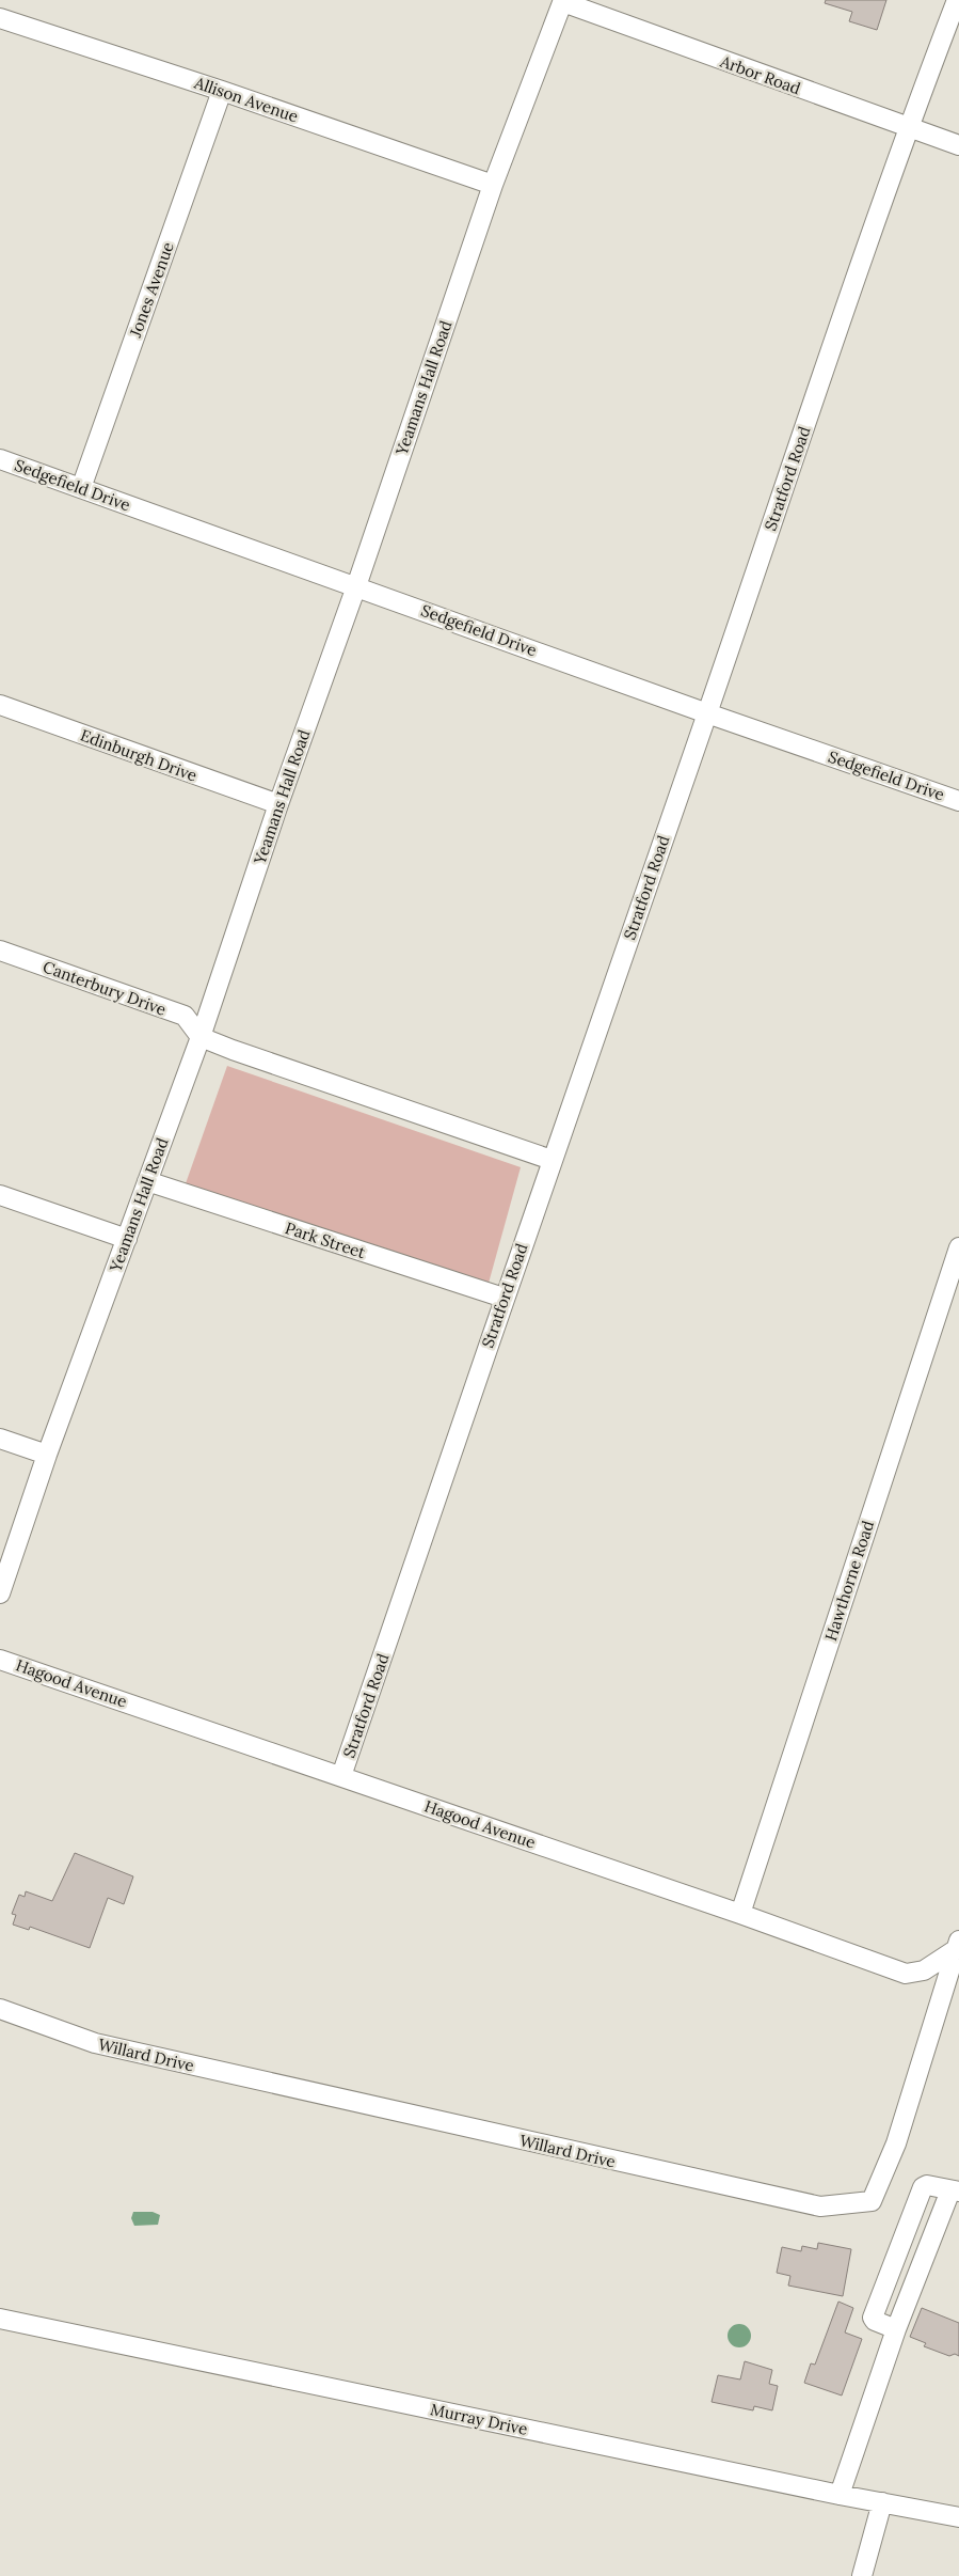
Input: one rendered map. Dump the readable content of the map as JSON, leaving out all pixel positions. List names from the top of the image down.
{
  "streets": {
    "street": [
      "Arbor Road",
      "Allison Avenue",
      "Jones Avenue",
      "Yeamans Hall Road",
      "Stratford Road",
      "Sedgefield Drive",
      "Edinburgh Drive",
      "Canterbury Drive",
      "Park Street",
      "Hawthorne Road",
      "Hagood Avenue",
      "Willard Drive",
      "Murray Drive"
    ]
  },
  "crossings": [
    ["Arbor Road", "Yeamans Hall Road"],
    ["Arbor Road", "Stratford Road"],
    ["Allison Avenue", "Jones Avenue"],
    ["Allison Avenue", "Yeamans Hall Road"],
    ["Jones Avenue", "Sedgefield Drive"],
    ["Yeamans Hall Road", "Sedgefield Drive"],
    ["Yeamans Hall Road", "Edinburgh Drive"],
    ["Yeamans Hall Road", "Canterbury Drive"],
    ["Yeamans Hall Road", "Park Street"],
    ["Stratford Road", "Sedgefield Drive"],
    ["Stratford Road", "Park Street"],
    ["Stratford Road", "Hagood Avenue"],
    ["Hawthorne Road", "Hagood Avenue"],
    ["Hagood Avenue", "Willard Drive"]
  ]
}
